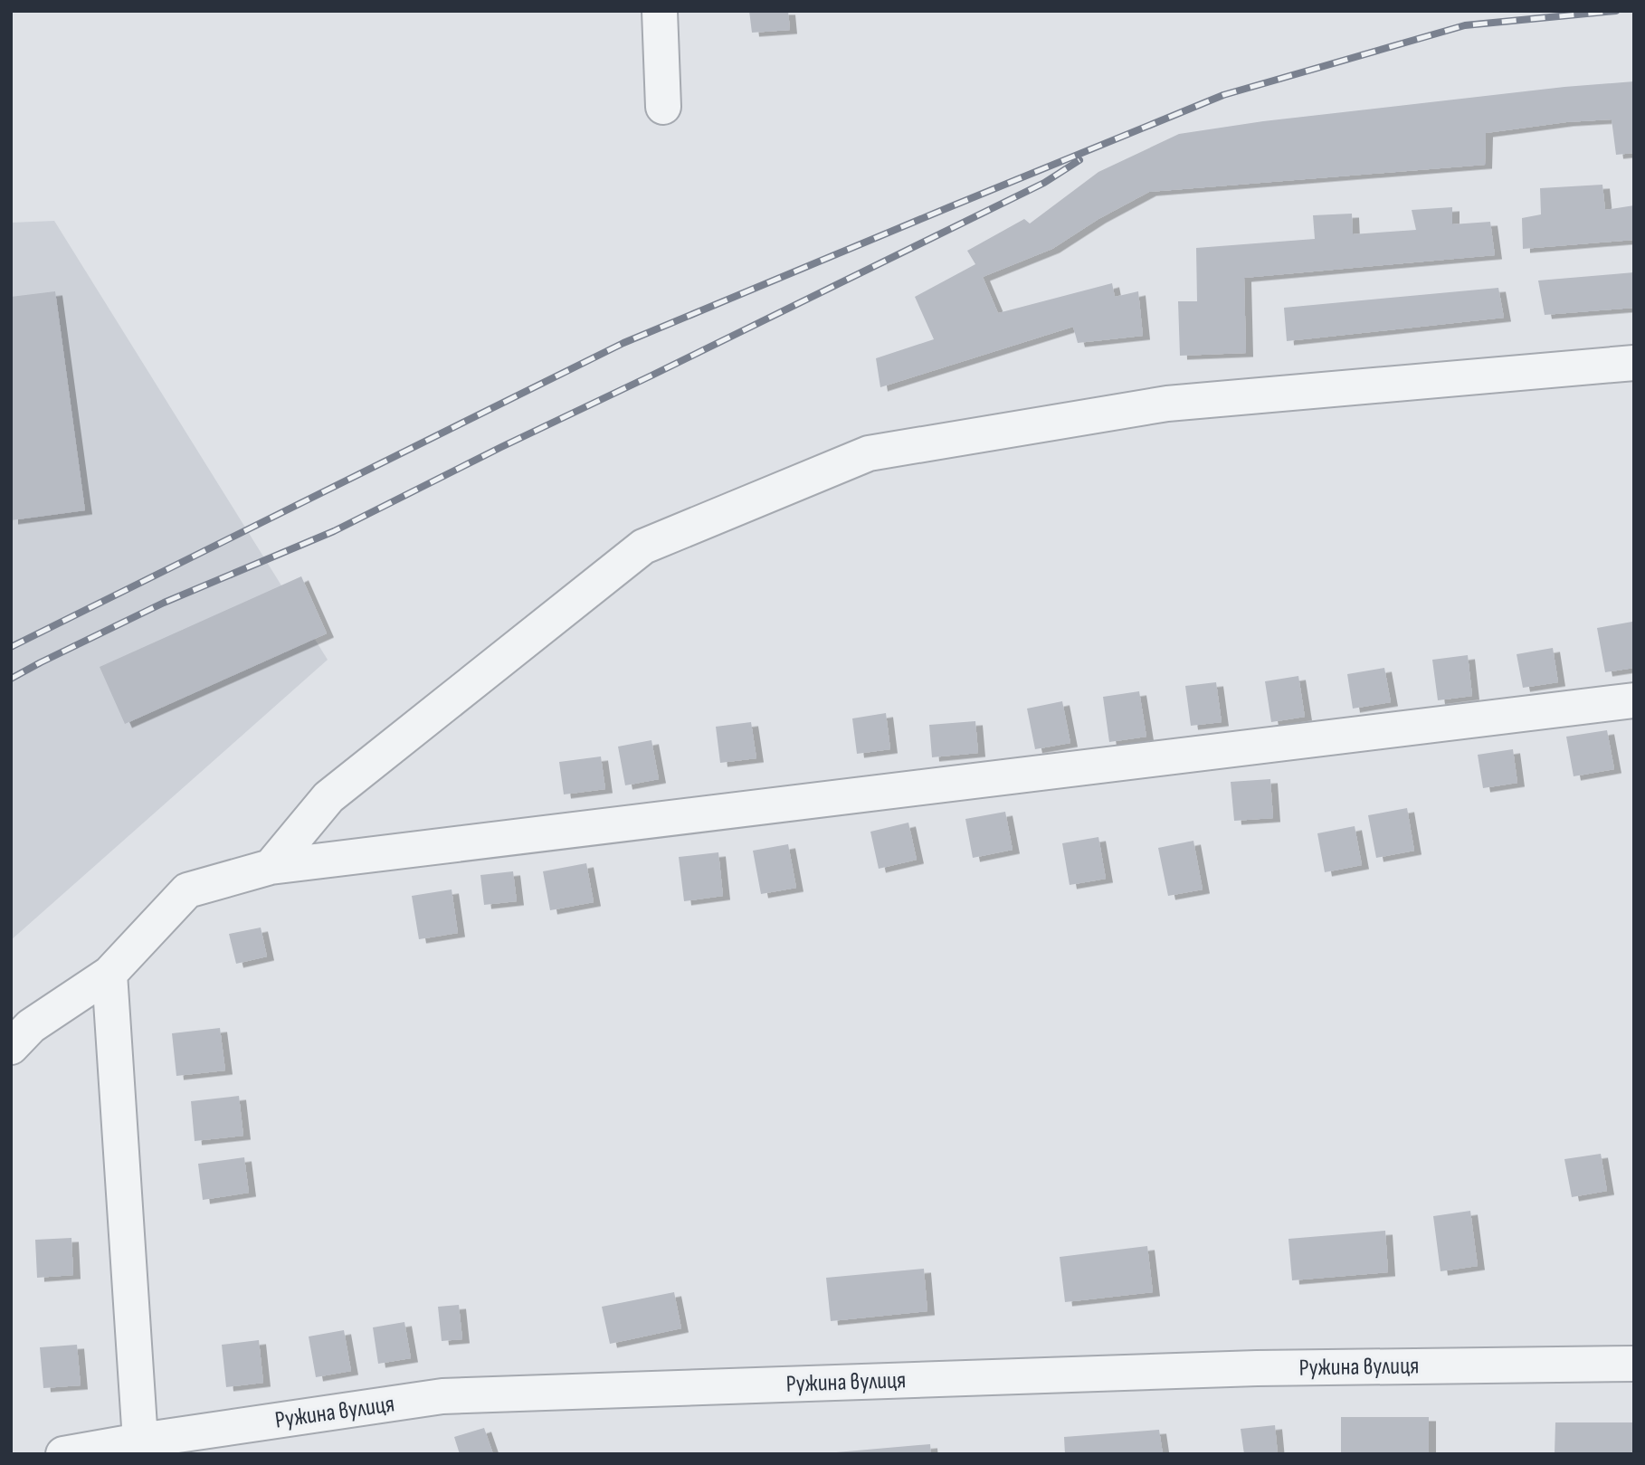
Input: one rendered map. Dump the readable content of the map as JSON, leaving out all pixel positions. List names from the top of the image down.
{
  "streets": {
    "street": ["Ружина вулиця"]
  }
}
